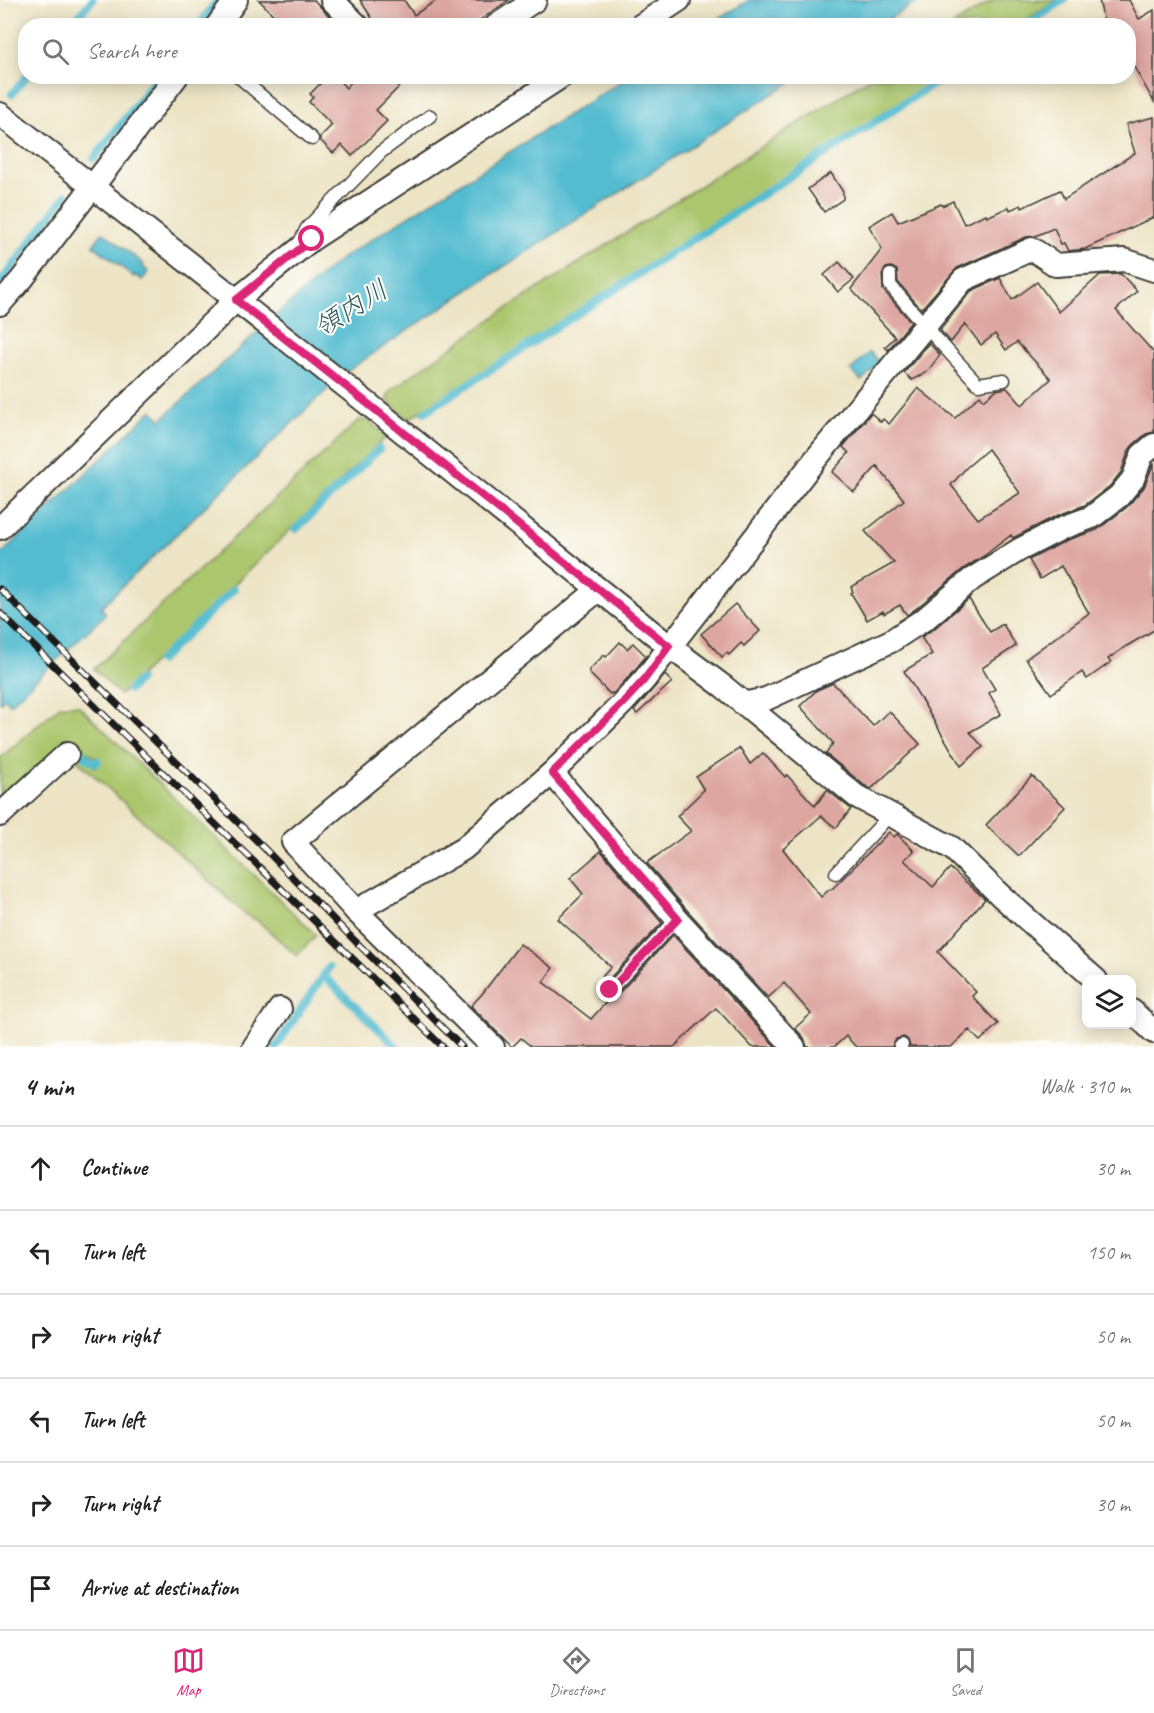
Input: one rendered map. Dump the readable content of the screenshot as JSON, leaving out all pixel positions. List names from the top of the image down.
{
  "water": ["領内川"],
  "page": {
    "search": "Search here",
    "heading": ["4 min", "Walk · 310 m"],
    "list": [
      ["Continue", "30 m"],
      ["Turn left", "150 m"],
      ["Turn right", "50 m"],
      ["Turn left", "50 m"],
      ["Turn right", "30 m"],
      "Arrive at destination"
    ],
    "nav": ["Map", "Directions", "Saved"]
  }
}
